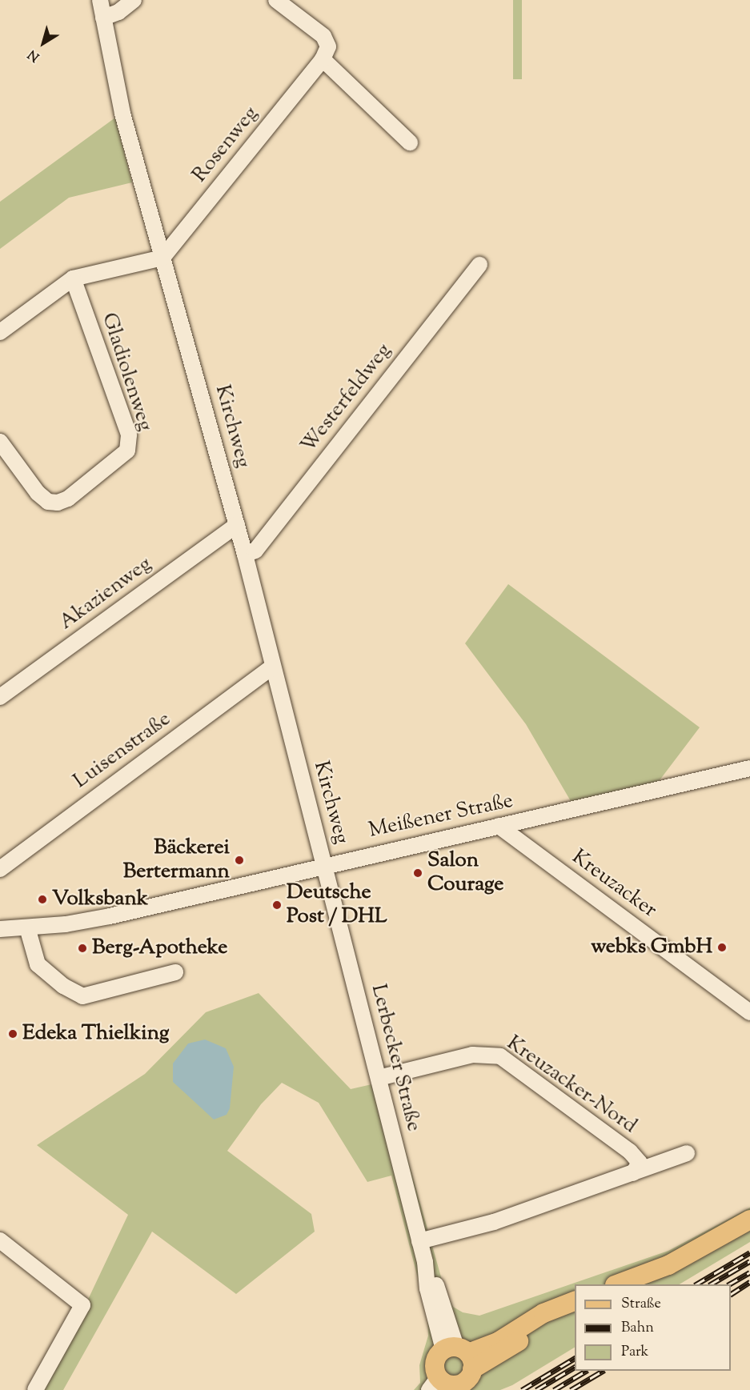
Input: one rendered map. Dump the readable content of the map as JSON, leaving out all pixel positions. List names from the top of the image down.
{
  "streets": {
    "street": [
      "Rosenweg",
      "Gladiolenweg",
      "Westerfeldweg",
      "Kirchweg",
      "Akazienweg",
      "Luisenstraße",
      "Meißener Straße",
      "Kreuzacker",
      "Lerbecker Straße",
      "Kreuzacker-Nord"
    ]
  },
  "crossings": [
    ["Rosenweg", "Kirchweg"],
    ["Westerfeldweg", "Kirchweg"],
    ["Kirchweg", "Akazienweg"],
    ["Kirchweg", "Luisenstraße"],
    ["Kirchweg", "Meißener Straße"],
    ["Kirchweg", "Lerbecker Straße"],
    ["Meißener Straße", "Kreuzacker"],
    ["Meißener Straße", "Lerbecker Straße"],
    ["Lerbecker Straße", "Kreuzacker-Nord"]
  ],
  "places": [
    "Bäckerei Bertermann",
    "Salon Courage",
    "Volksbank",
    "Deutsche Post / DHL",
    "webks GmbH",
    "Berg-Apotheke",
    "Edeka Thielking"
  ],
  "legend": ["Straße", "Bahn", "Park"],
  "north": "bottom left"
}
